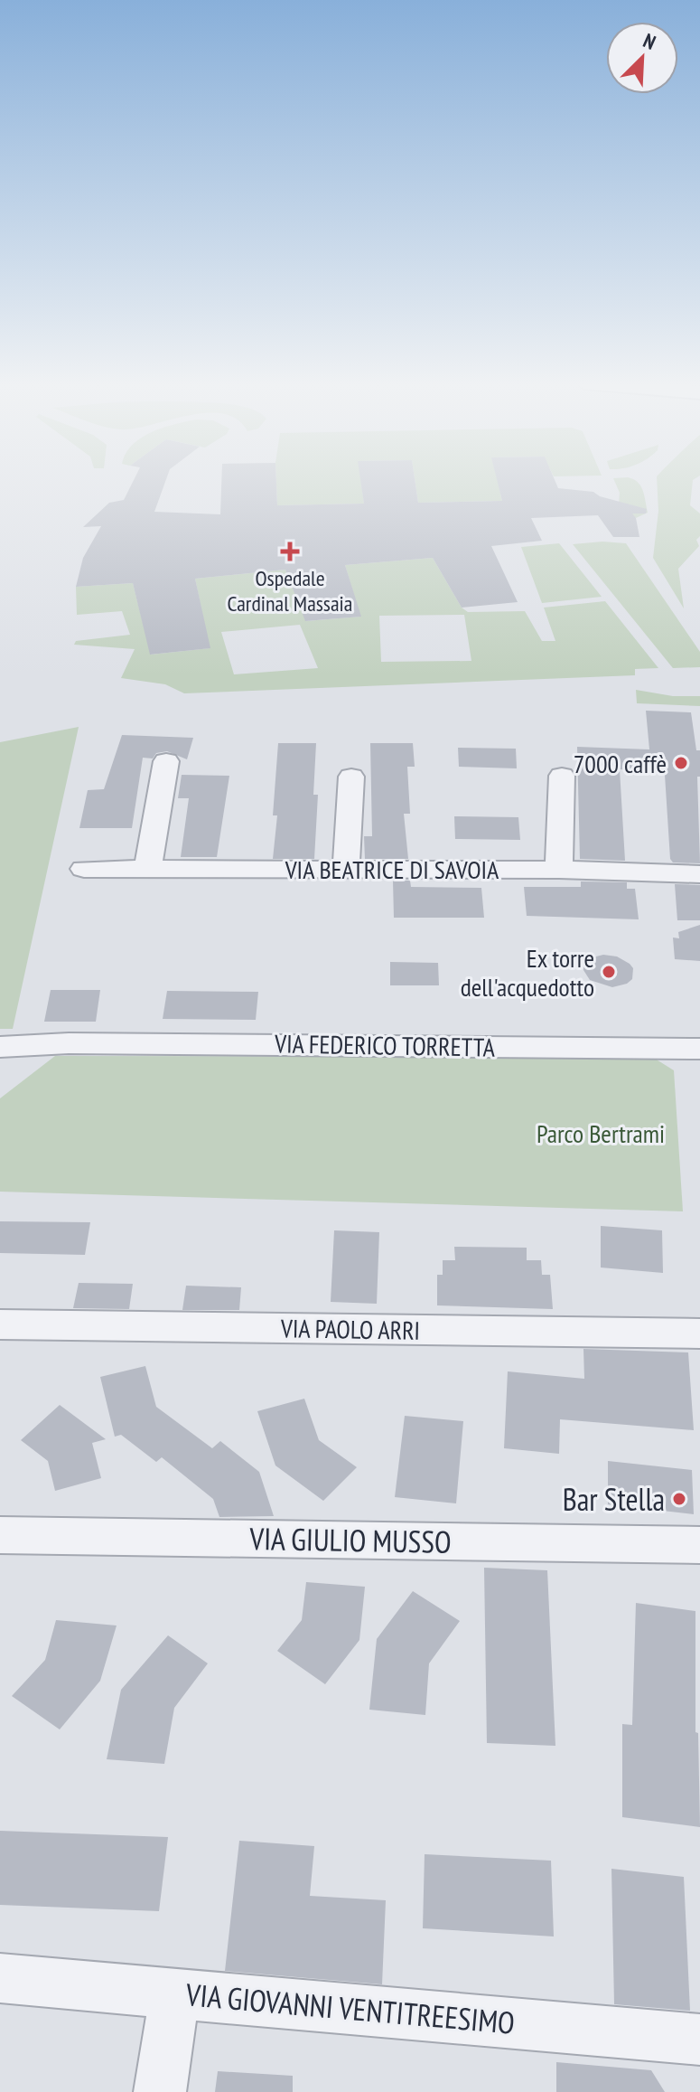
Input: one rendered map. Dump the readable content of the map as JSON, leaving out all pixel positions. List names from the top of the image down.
{
  "streets": {
    "street": [
      "VIA BEATRICE DI SAVOIA",
      "VIA FEDERICO TORRETTA",
      "VIA PAOLO ARRI",
      "VIA GIULIO MUSSO",
      "VIA GIOVANNI VENTITREESIMO"
    ]
  },
  "parks": ["Parco Bertrami"],
  "places": {
    "health": ["Ospedale Cardinal Massaia"],
    "other": ["7000 caffè", "Ex torre dell'acquedotto", "Bar Stella"]
  },
  "north": "top right"
}
